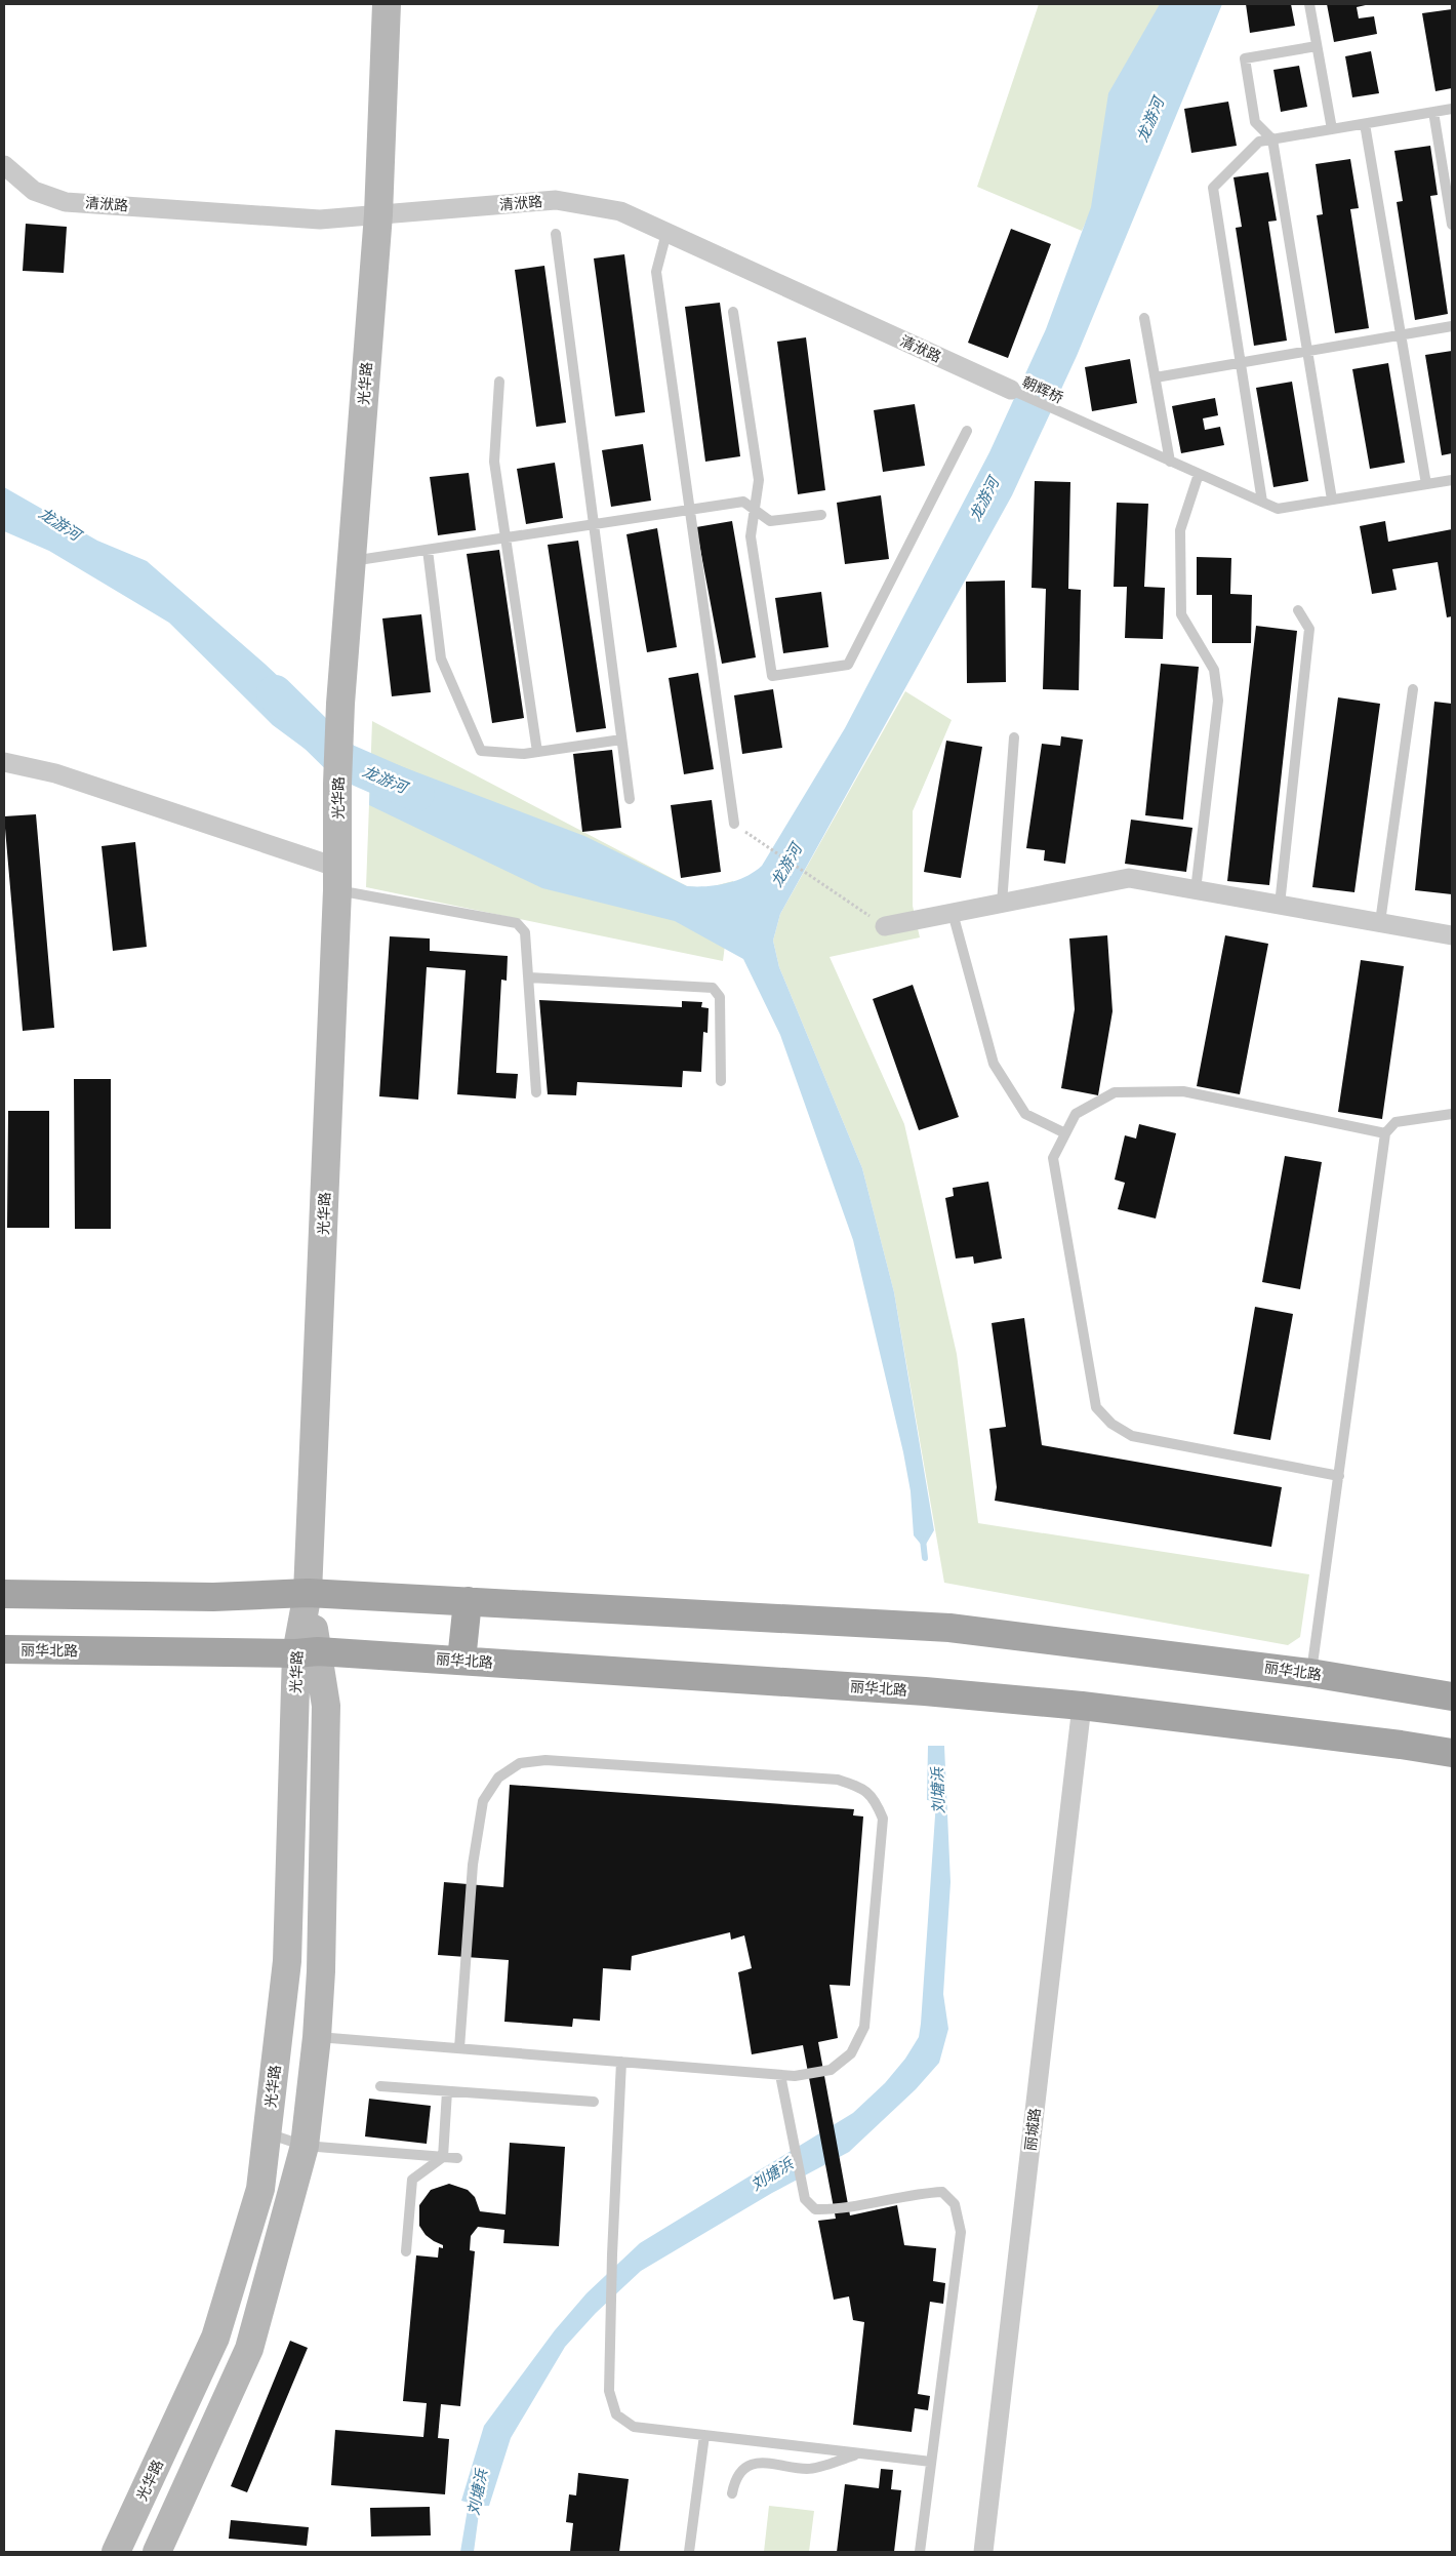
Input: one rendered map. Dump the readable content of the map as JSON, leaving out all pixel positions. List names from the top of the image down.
{
  "streets": {
    "main road": ["光华路", "丽华北路"],
    "street": ["清洑路", "丽城路"],
    "lane": ["朝辉桥"]
  },
  "crossings": [
    ["清洑路", "光华路"],
    ["清洑路", "朝辉桥"],
    ["光华路", "丽华北路"],
    ["丽华北路", "丽城路"]
  ],
  "water": ["龙游河", "刘塘浜"]
}
